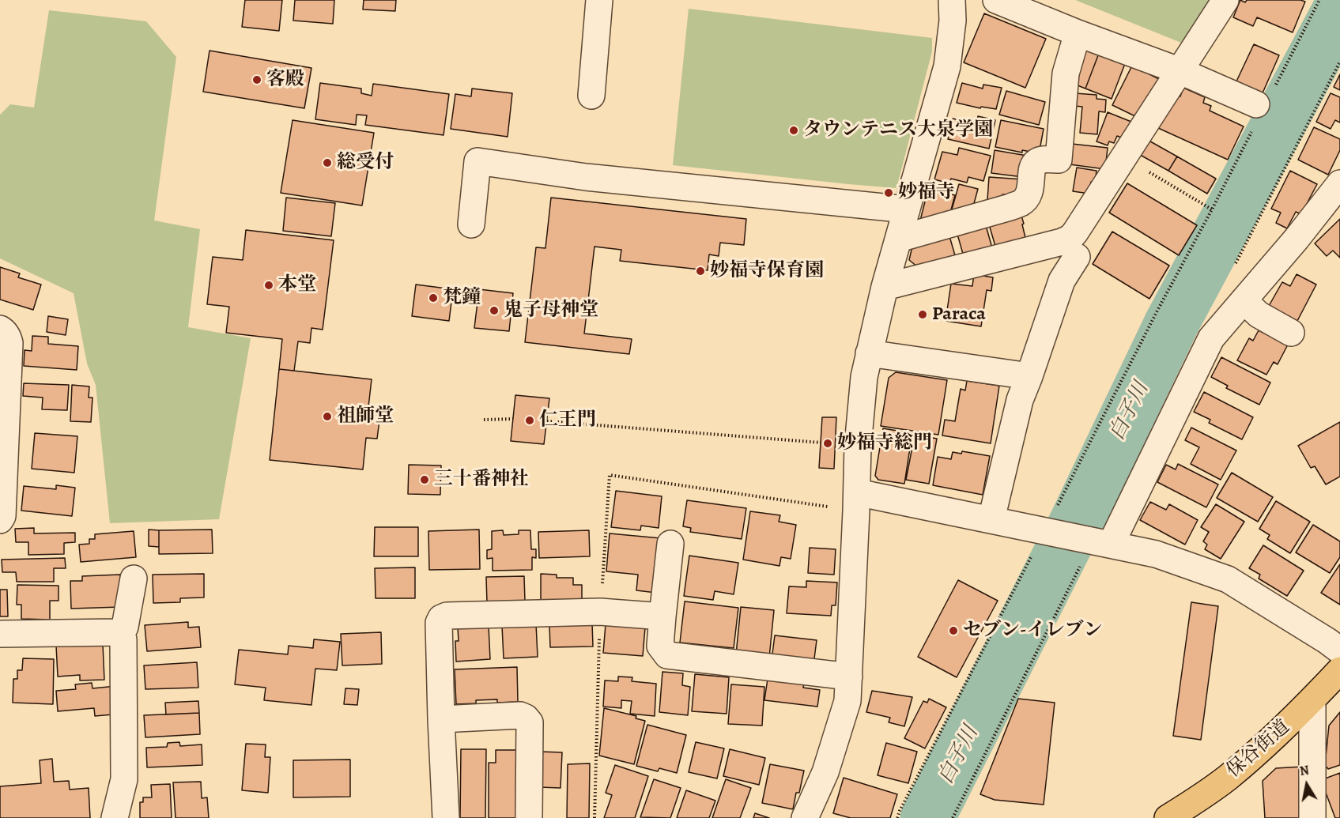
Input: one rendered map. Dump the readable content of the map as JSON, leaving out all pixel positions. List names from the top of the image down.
{
  "streets": {
    "main road": ["保谷街道"]
  },
  "water": ["白子川"],
  "places": [
    "客殿",
    "タウンテニス大泉学園",
    "総受付",
    "妙福寺",
    "妙福寺保育園",
    "本堂",
    "梵鐘",
    "鬼子母神堂",
    "Paraca",
    "祖師堂",
    "仁王門",
    "妙福寺総門",
    "三十番神社",
    "セブン-イレブン"
  ],
  "north": "top"
}
